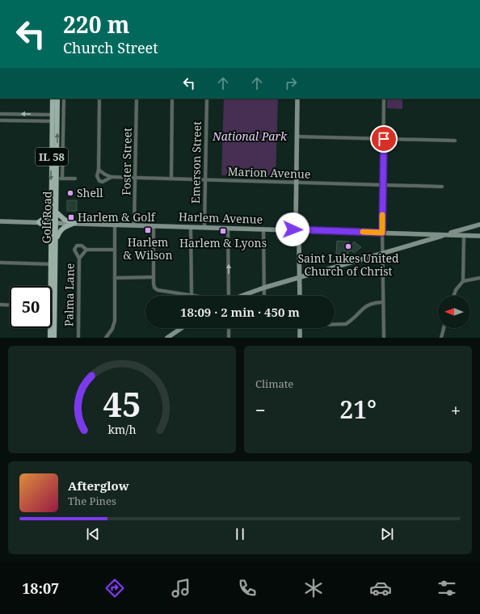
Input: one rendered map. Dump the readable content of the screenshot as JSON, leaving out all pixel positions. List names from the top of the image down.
{
  "streets": {
    "main road": ["IL 58", "Golf Road", "Harlem Avenue"],
    "street": [
      "Foster Street",
      "Emerson Street",
      "Marion Avenue",
      "Palma Lane"
    ]
  },
  "crossings": [
    ["Foster Street", "Marion Avenue"],
    ["Foster Street", "Harlem Avenue"],
    ["Emerson Street", "Marion Avenue"],
    ["Emerson Street", "Harlem Avenue"],
    ["Golf Road", "Harlem Avenue"]
  ],
  "parks": ["National Park"],
  "places": {
    "other": ["Shell", "Saint Lukes United Church of Christ"],
    "transit": ["Harlem & Golf", "Harlem & Wilson", "Harlem & Lyons"]
  },
  "north": "left",
  "page": {
    "turn": ["220 m", "Church Street"],
    "limit": "50",
    "trip": "18:09 · 2 min · 450 m",
    "tile": "Climate",
    "heat": ["−", "21°", "+"],
    "song": ["Afterglow", "The Pines"],
    "tabs": "18:07",
    "gauge": ["45", "km/h"]
  }
}
